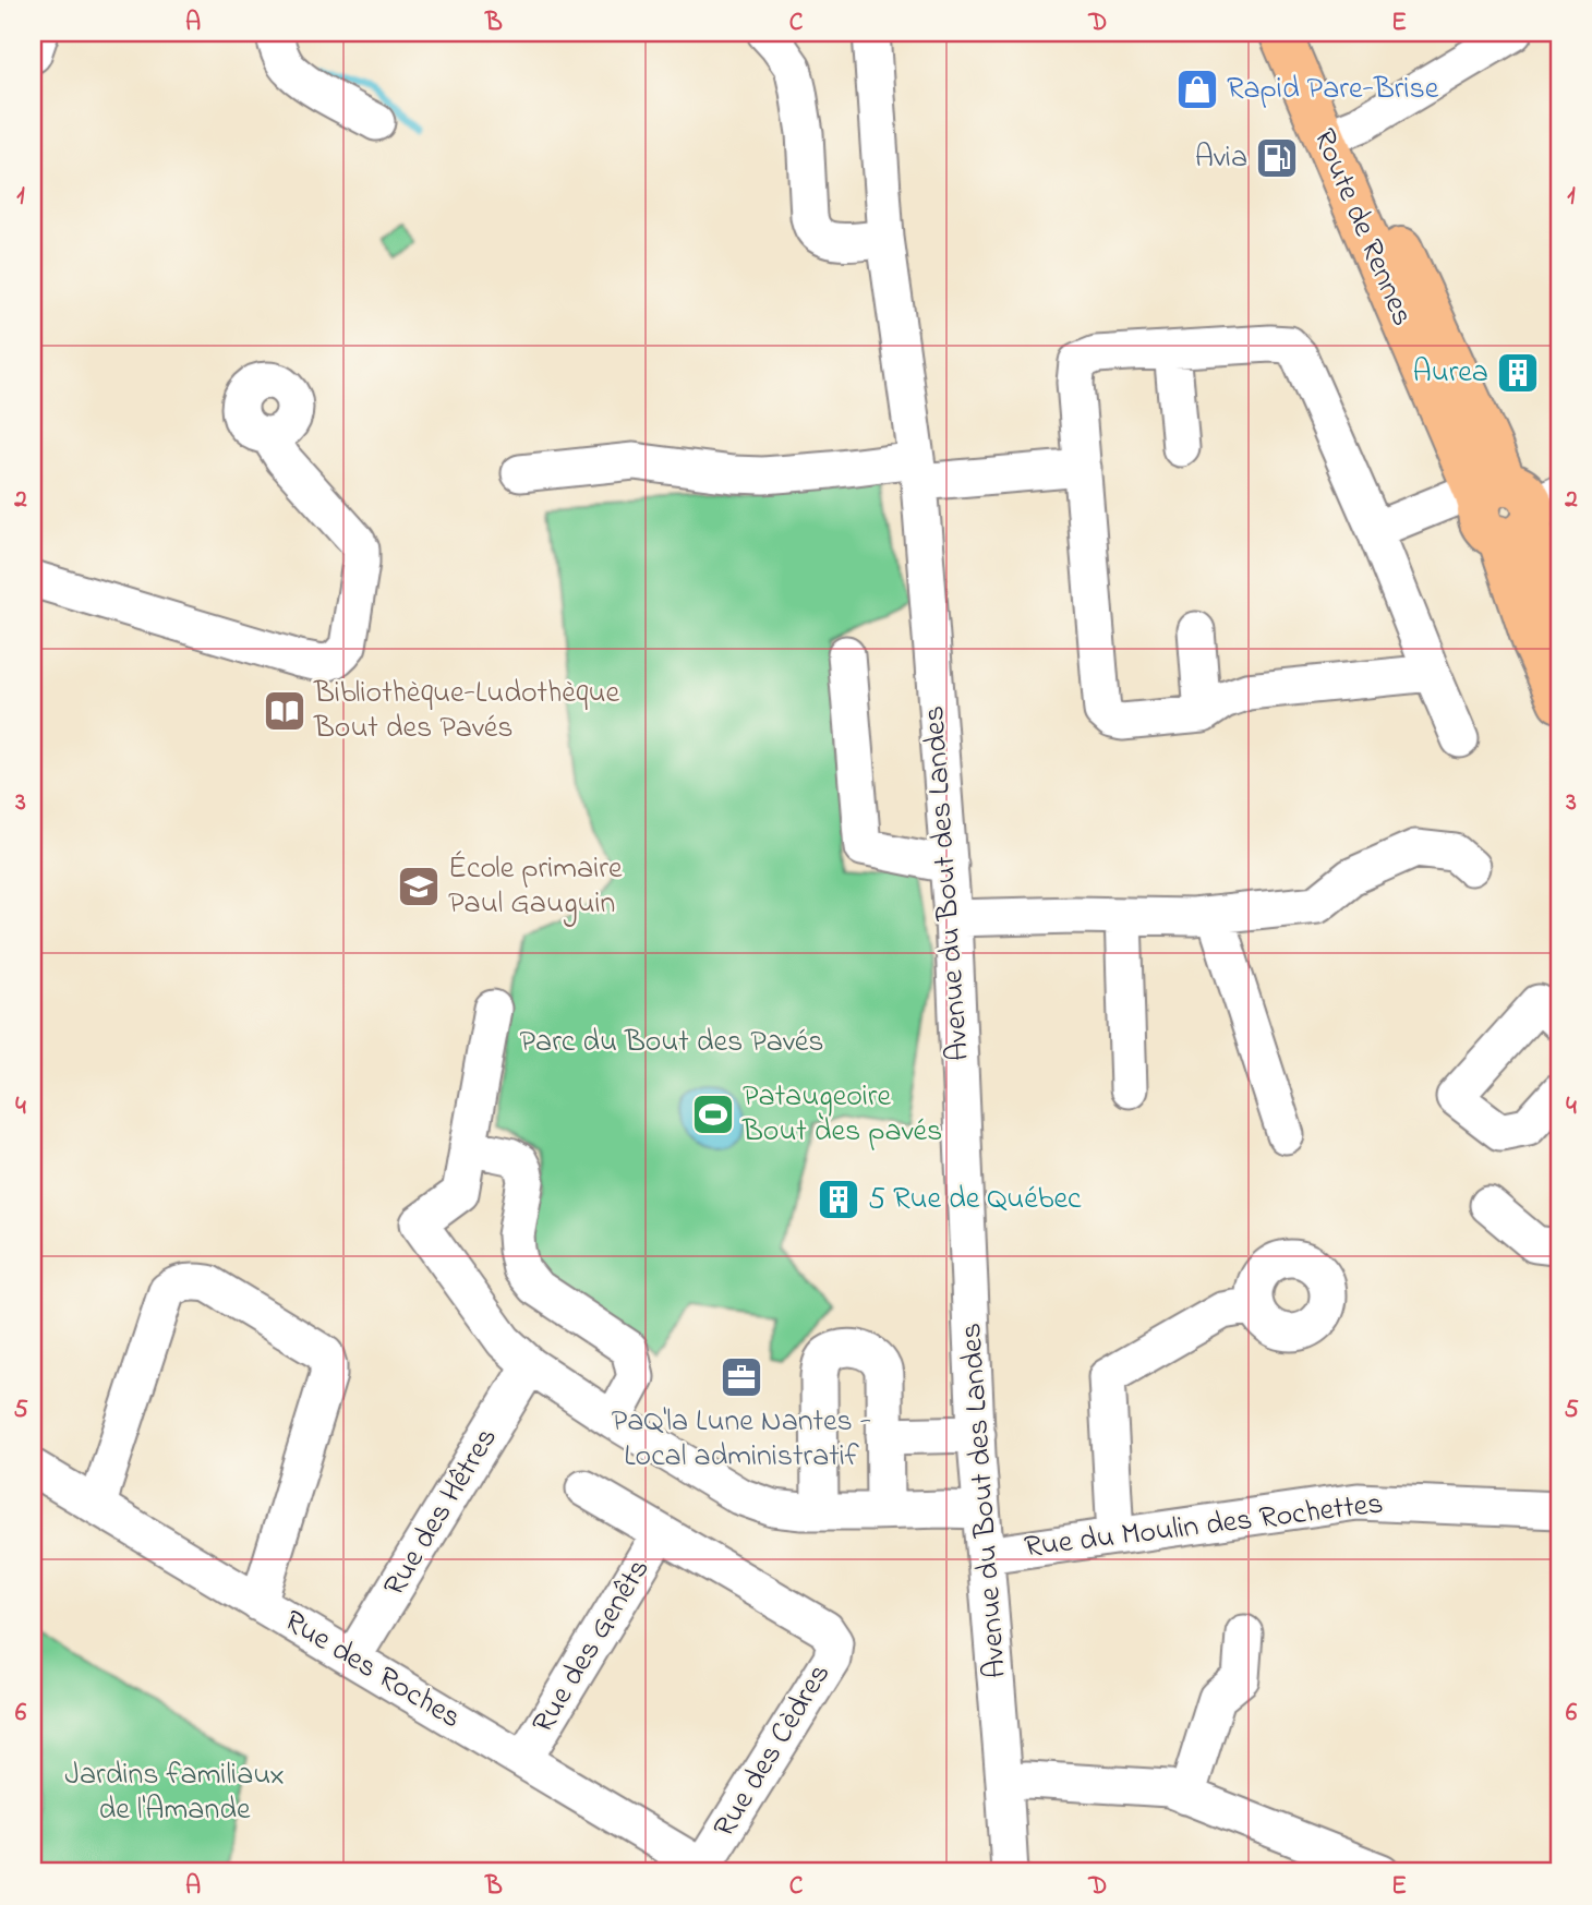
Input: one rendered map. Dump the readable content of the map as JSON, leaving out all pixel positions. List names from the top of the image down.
{
  "streets": {
    "main road": ["Route de Rennes"],
    "street": [
      "Avenue du Bout des Landes",
      "Rue des Hêtres",
      "Rue du Moulin des Rochettes",
      "Rue des Genêts",
      "Rue des Roches",
      "Rue des Cèdres"
    ]
  },
  "crossings": [
    ["Avenue du Bout des Landes", "Rue du Moulin des Rochettes"],
    ["Rue des Hêtres", "Rue des Roches"],
    ["Rue des Genêts", "Rue des Roches"],
    ["Rue des Genêts", "Rue des Cèdres"],
    ["Rue des Roches", "Rue des Cèdres"]
  ],
  "parks": ["Parc du Bout des Pavés", "Jardins familiaux de l'Amande"],
  "places": {
    "shop": ["Rapid Pare-Brise"],
    "fuel station": ["Avia"],
    "building": ["Aurea", "5 Rue de Québec"],
    "library": ["Bibliothèque-Ludothèque Bout des Pavés"],
    "school or university": ["École primaire Paul Gauguin"],
    "sports": ["Pataugeoire Bout des pavés"],
    "office": ["PaQ'la Lune Nantes - Local administratif"]
  },
  "grid": {
    "columns": [
      "A",
      "B",
      "C",
      "D",
      "E"
    ],
    "rows": [
      "1",
      "2",
      "3",
      "4",
      "5",
      "6"
    ]
  }
}
